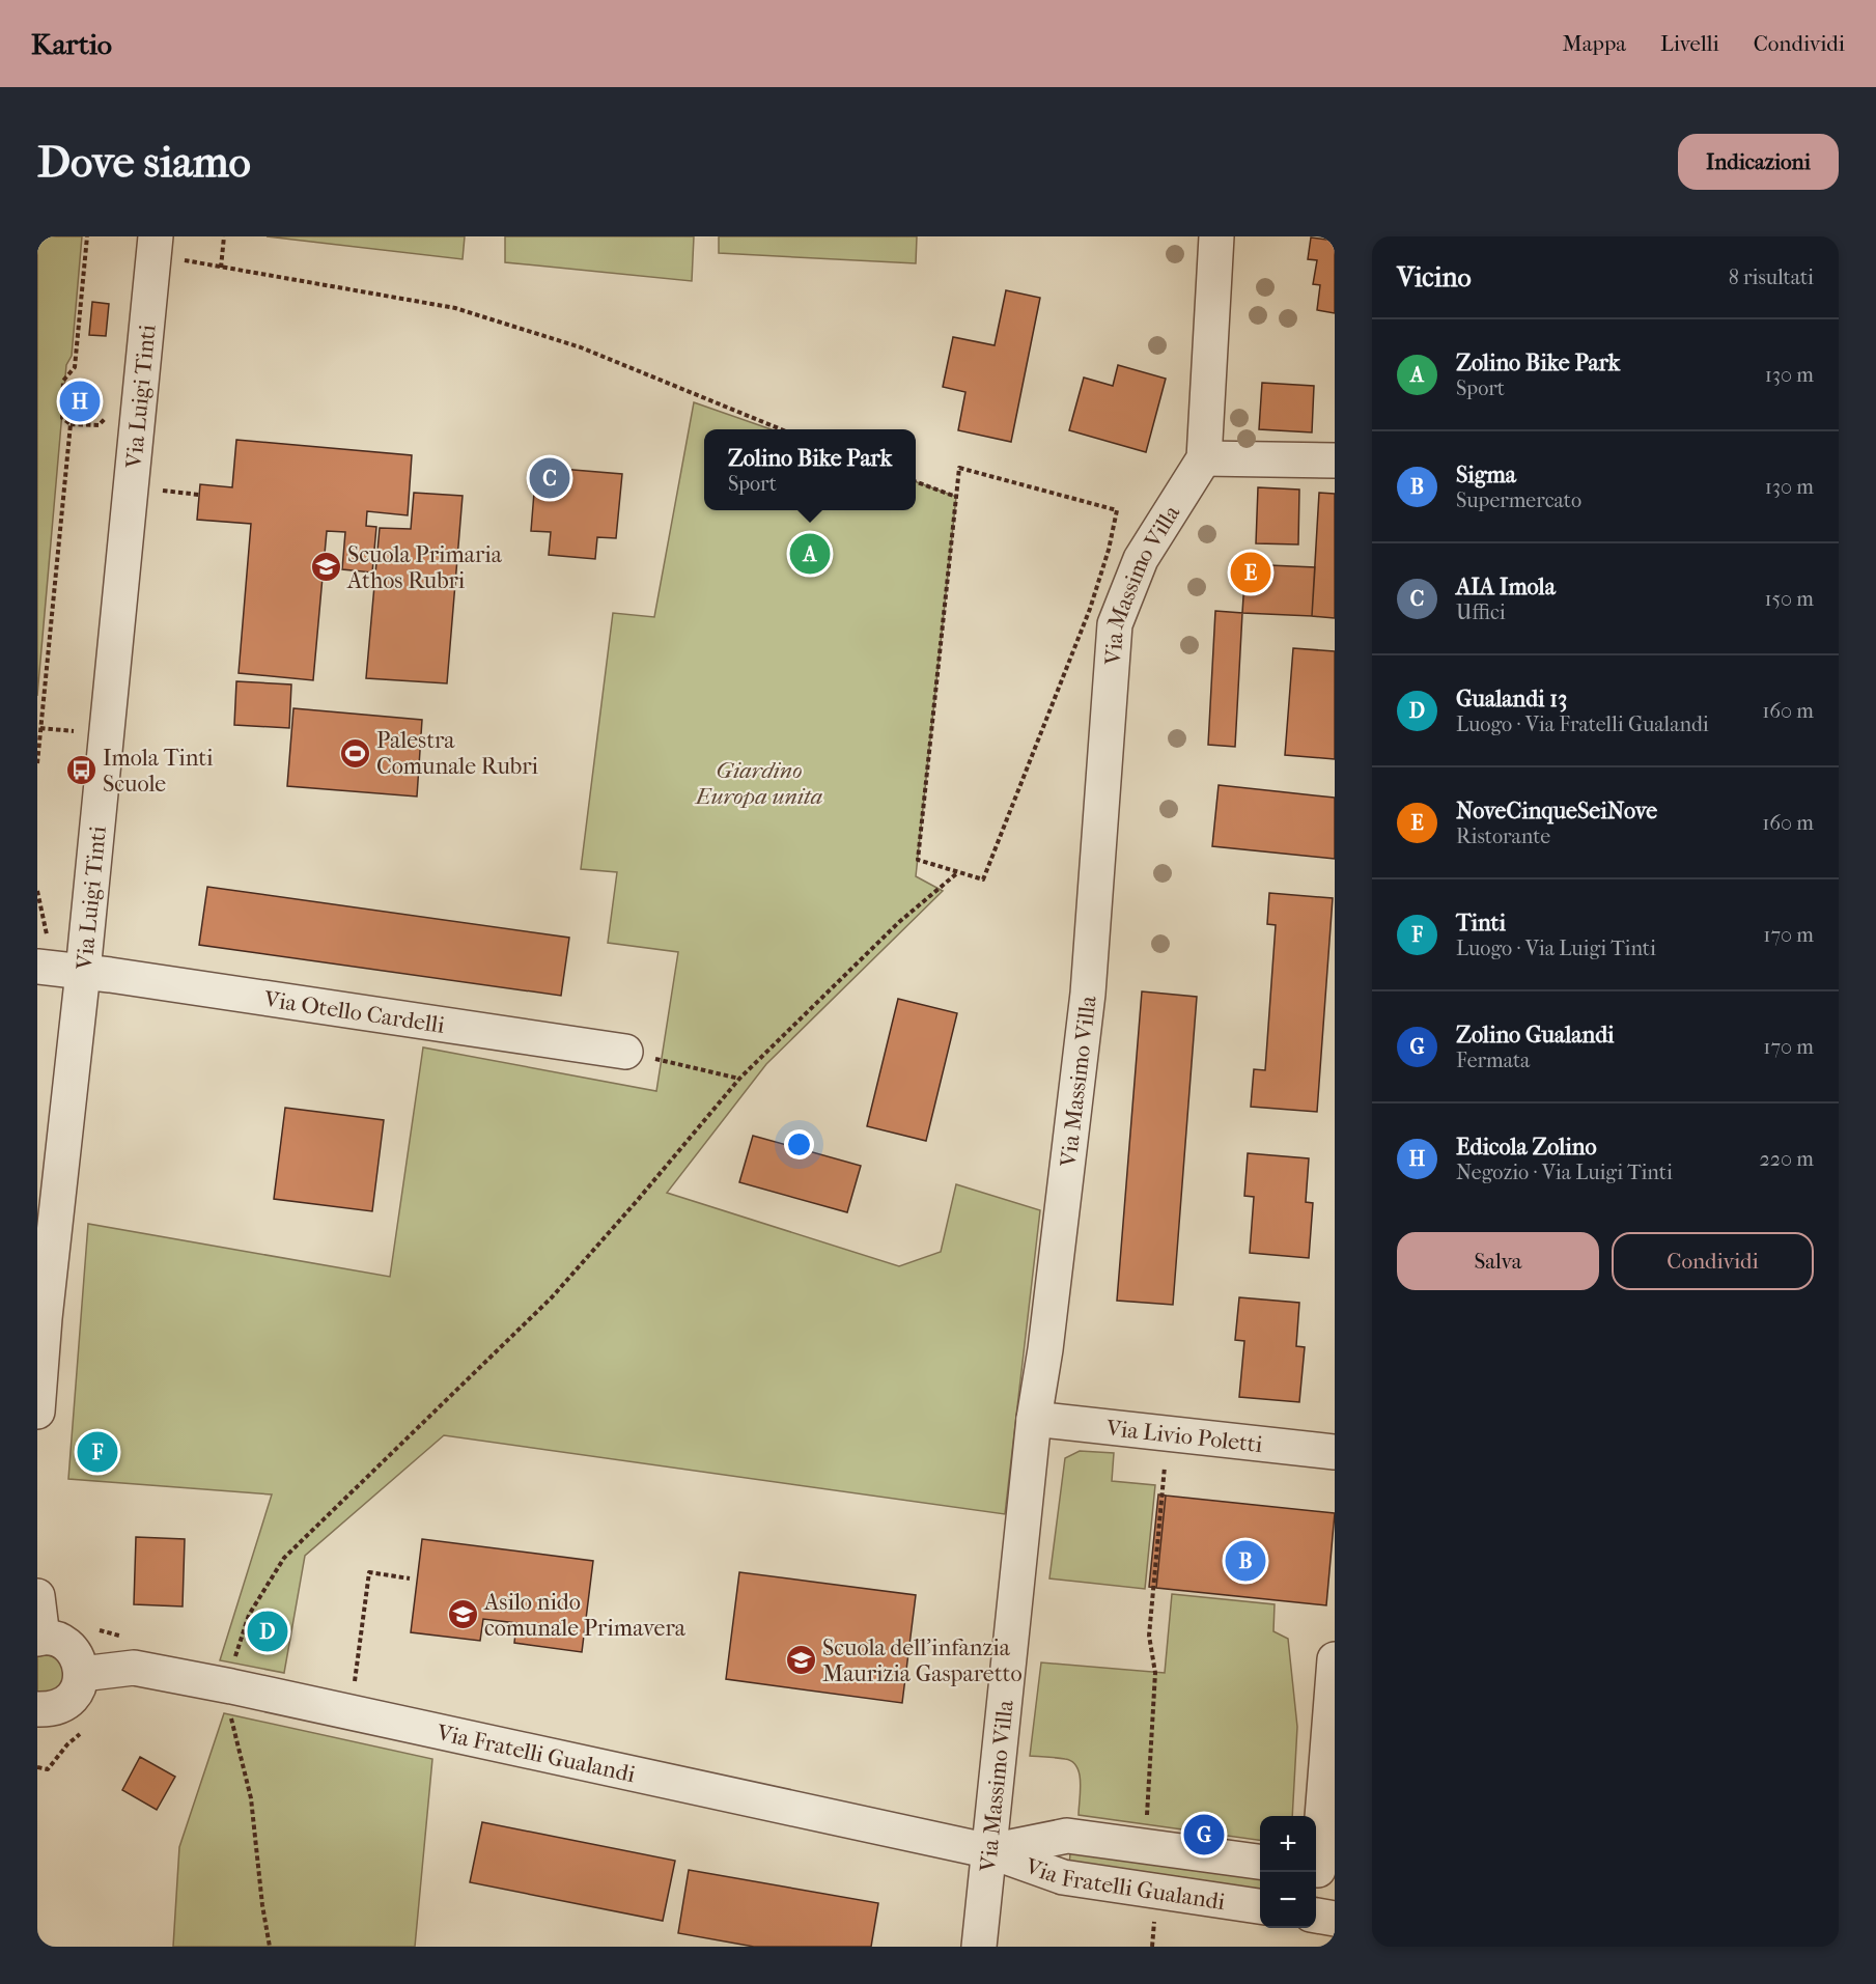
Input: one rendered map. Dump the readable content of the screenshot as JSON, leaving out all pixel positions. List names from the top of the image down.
{
  "streets": {
    "street": [
      "Via Luigi Tinti",
      "Via Massimo Villa",
      "Via Otello Cardelli",
      "Via Livio Poletti",
      "Via Fratelli Gualandi"
    ]
  },
  "crossings": [
    ["Via Luigi Tinti", "Via Otello Cardelli"],
    ["Via Massimo Villa", "Via Livio Poletti"],
    ["Via Massimo Villa", "Via Fratelli Gualandi"]
  ],
  "parks": ["Giardino Europa unita"],
  "places": {
    "school or university": ["Scuola Primaria Athos Rubri", "Asilo nido comunale Primavera", "Scuola dell'infanzia Maurizia Gasparetto"],
    "sports": ["Palestra Comunale Rubri"],
    "bus stop": ["Imola Tinti Scuole"]
  },
  "page": {
    "header": "Kartio",
    "nav": ["Mappa", "Livelli", "Condividi"],
    "buttons": [
      "Indicazioni",
      ["Salva", "Condividi"]
    ],
    "title": "Dove siamo",
    "heading": ["Vicino", "8 risultati"],
    "list": [
      {
        "mark": "A",
        "name": "Zolino Bike Park",
        "note": "Sport",
        "value": "130 m"
      },
      {
        "mark": "B",
        "name": "Sigma",
        "note": "Supermercato",
        "value": "130 m"
      },
      {
        "mark": "C",
        "name": "AIA Imola",
        "note": "Uffici",
        "value": "150 m"
      },
      {
        "mark": "D",
        "name": "Gualandi 13",
        "note": "Luogo · Via Fratelli Gualandi",
        "value": "160 m"
      },
      {
        "mark": "E",
        "name": "NoveCinqueSeiNove",
        "note": "Ristorante",
        "value": "160 m"
      },
      {
        "mark": "F",
        "name": "Tinti",
        "note": "Luogo · Via Luigi Tinti",
        "value": "170 m"
      },
      {
        "mark": "G",
        "name": "Zolino Gualandi",
        "note": "Fermata",
        "value": "170 m"
      },
      {
        "mark": "H",
        "name": "Edicola Zolino",
        "note": "Negozio · Via Luigi Tinti",
        "value": "220 m"
      }
    ],
    "pins": [
      "H",
      "C",
      "A",
      "E",
      "F",
      "B",
      "D",
      "G"
    ],
    "popup": ["Zolino Bike Park", "Sport"],
    "map_buttons": ["+", "−"]
  }
}
